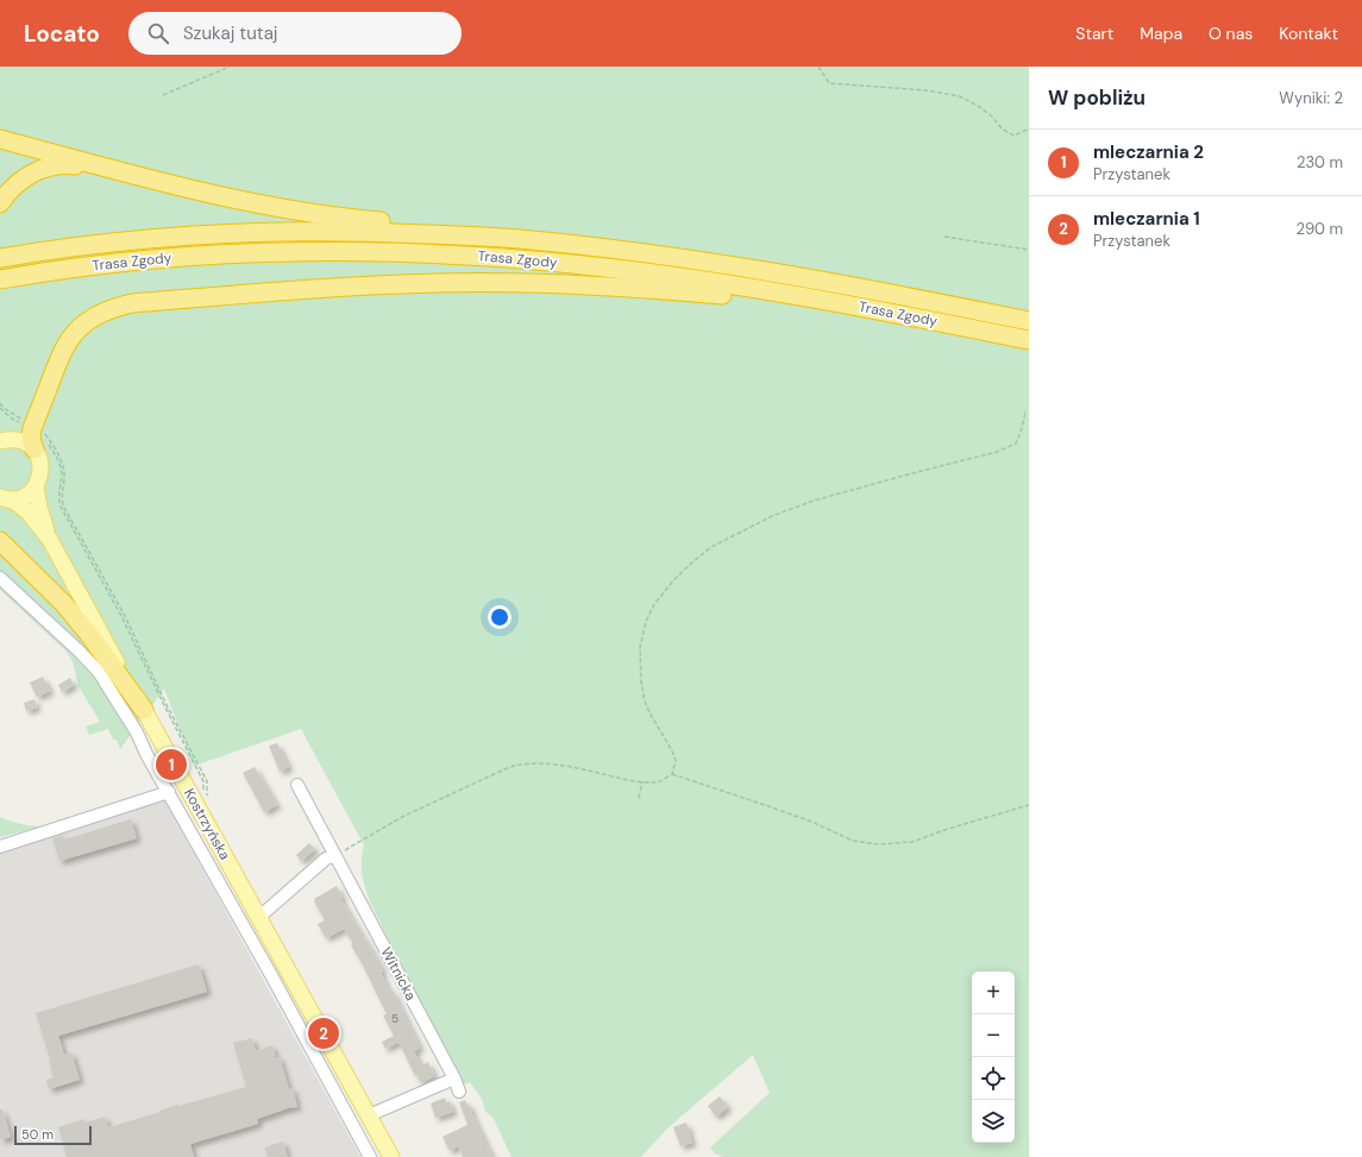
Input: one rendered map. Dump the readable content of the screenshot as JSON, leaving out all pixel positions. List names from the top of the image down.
{
  "streets": {
    "highway": ["Trasa Zgody"],
    "main road": ["Kostrzyńska"],
    "street": ["Witnicka"]
  },
  "house_numbers": ["5"],
  "scale_bar": "50 m",
  "page": {
    "header": "Locato",
    "search": "Szukaj tutaj",
    "nav": [
      "Start",
      "Mapa",
      "O nas",
      "Kontakt"
    ],
    "heading": ["W pobliżu", "Wyniki: 2"],
    "list": [
      {
        "mark": "1",
        "name": "mleczarnia 2",
        "note": "Przystanek",
        "value": "230 m"
      },
      {
        "mark": "2",
        "name": "mleczarnia 1",
        "note": "Przystanek",
        "value": "290 m"
      }
    ],
    "pins": ["1", "2"],
    "map_buttons": ["+", "−"],
    "scale": "50 m"
  }
}
